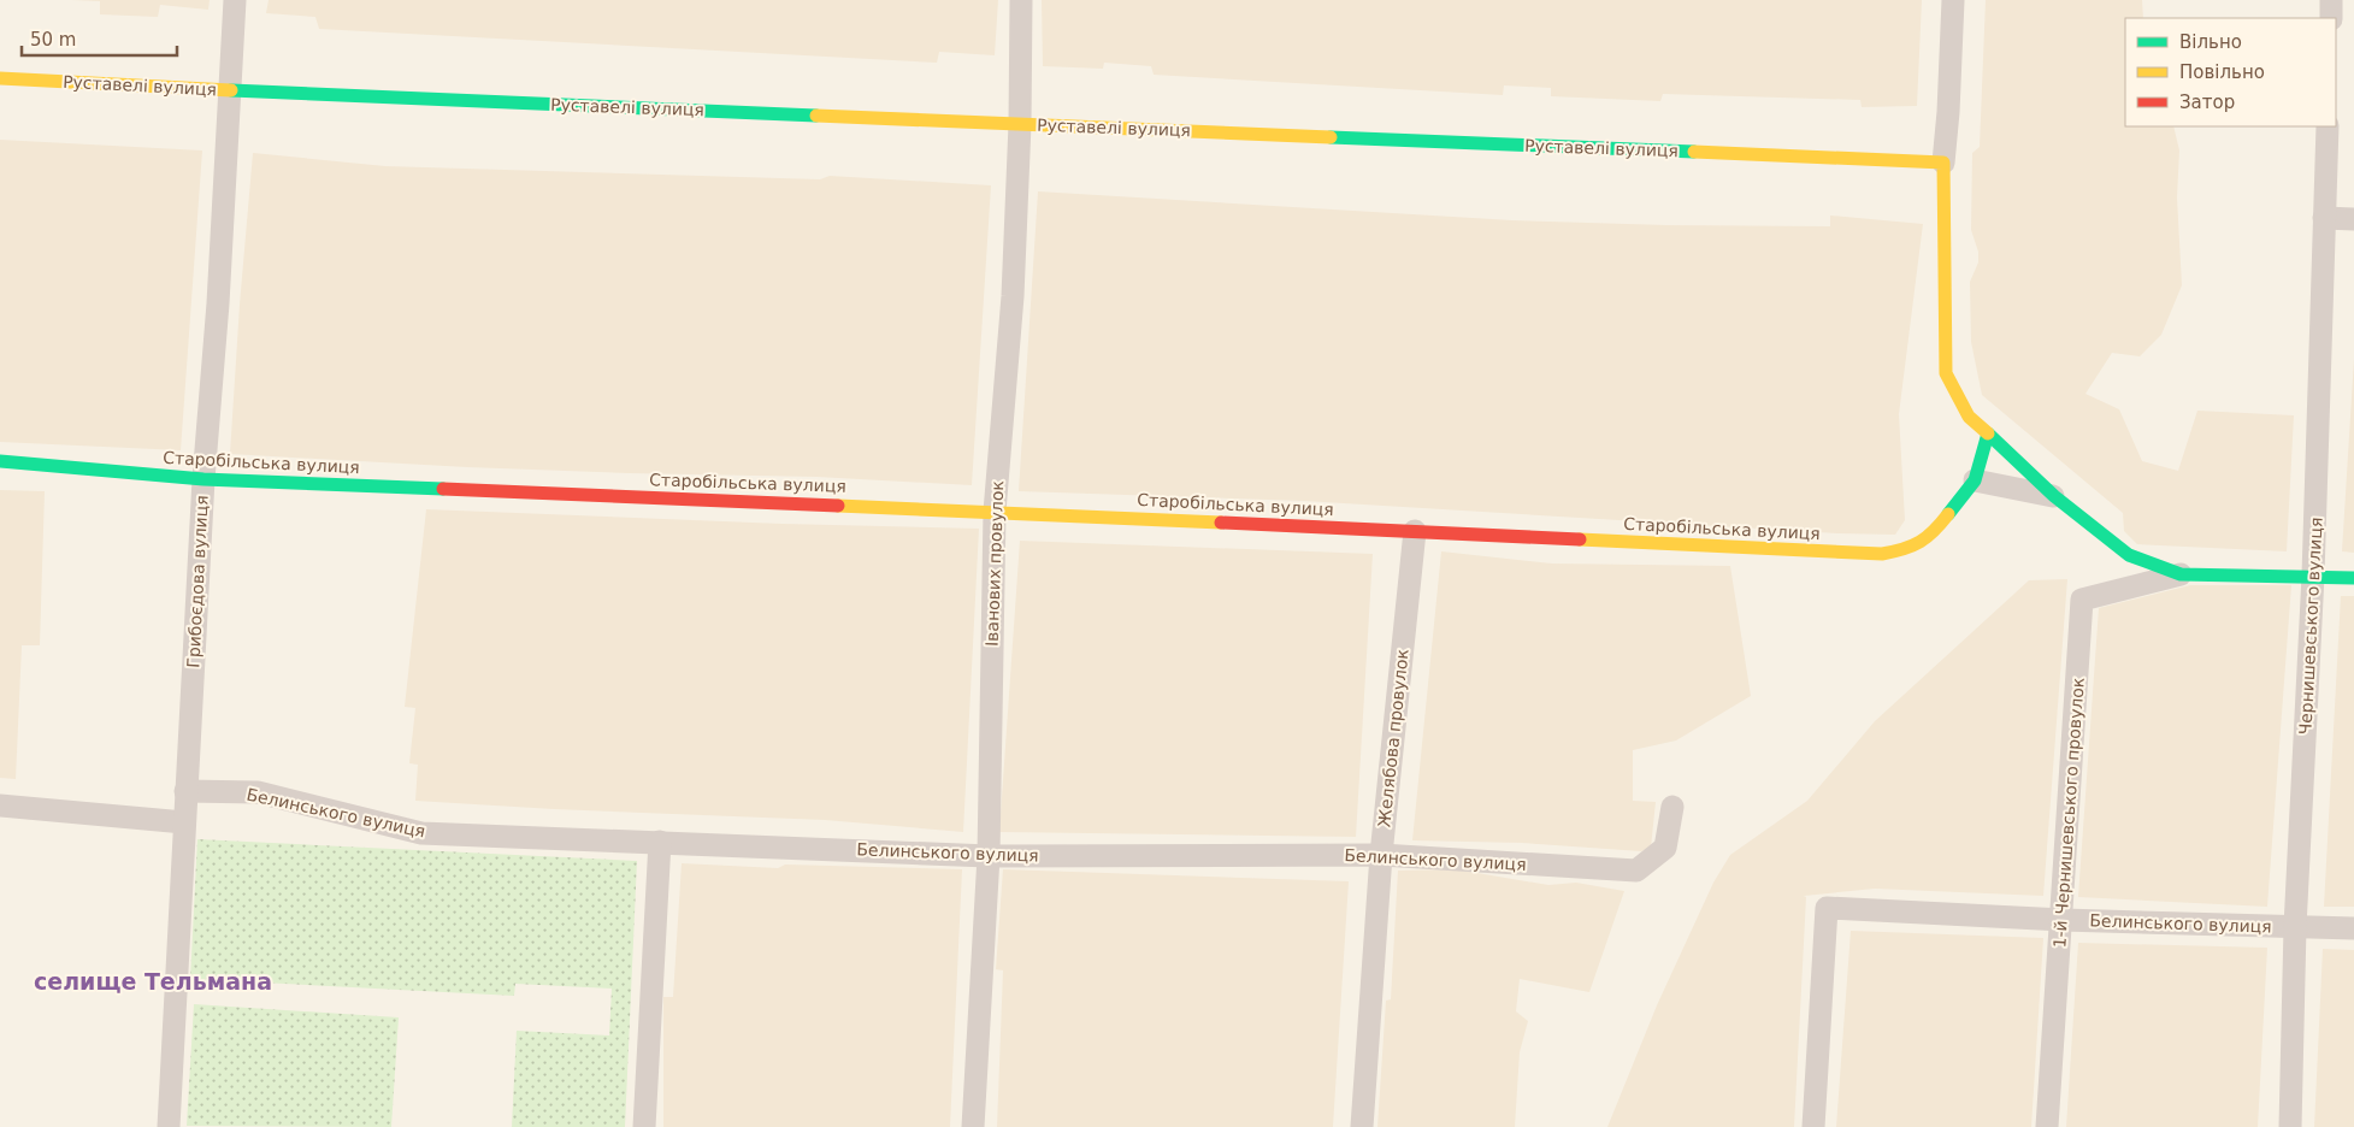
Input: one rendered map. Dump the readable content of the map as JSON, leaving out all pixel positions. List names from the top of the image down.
{
  "streets": {
    "street": [
      "Руставелі вулиця",
      "Старобільська вулиця",
      "Іванових провулок",
      "Грибоєдова вулиця",
      "Чернишевського вулиця",
      "Желябова провулок",
      "Белинського вулиця",
      "1-й Чернишевського провулок"
    ]
  },
  "crossings": [
    ["Руставелі вулиця", "Іванових провулок"],
    ["Руставелі вулиця", "Грибоєдова вулиця"],
    ["Старобільська вулиця", "Іванових провулок"],
    ["Старобільська вулиця", "Грибоєдова вулиця"],
    ["Старобільська вулиця", "Желябова провулок"],
    ["Іванових провулок", "Белинського вулиця"],
    ["Грибоєдова вулиця", "Белинського вулиця"],
    ["Чернишевського вулиця", "Белинського вулиця"],
    ["Желябова провулок", "Белинського вулиця"],
    ["Белинського вулиця", "1-й Чернишевського провулок"]
  ],
  "districts": ["селище Тельмана"],
  "legend": ["Вільно", "Повільно", "Затор"],
  "scale_bar": "50 m"
}
